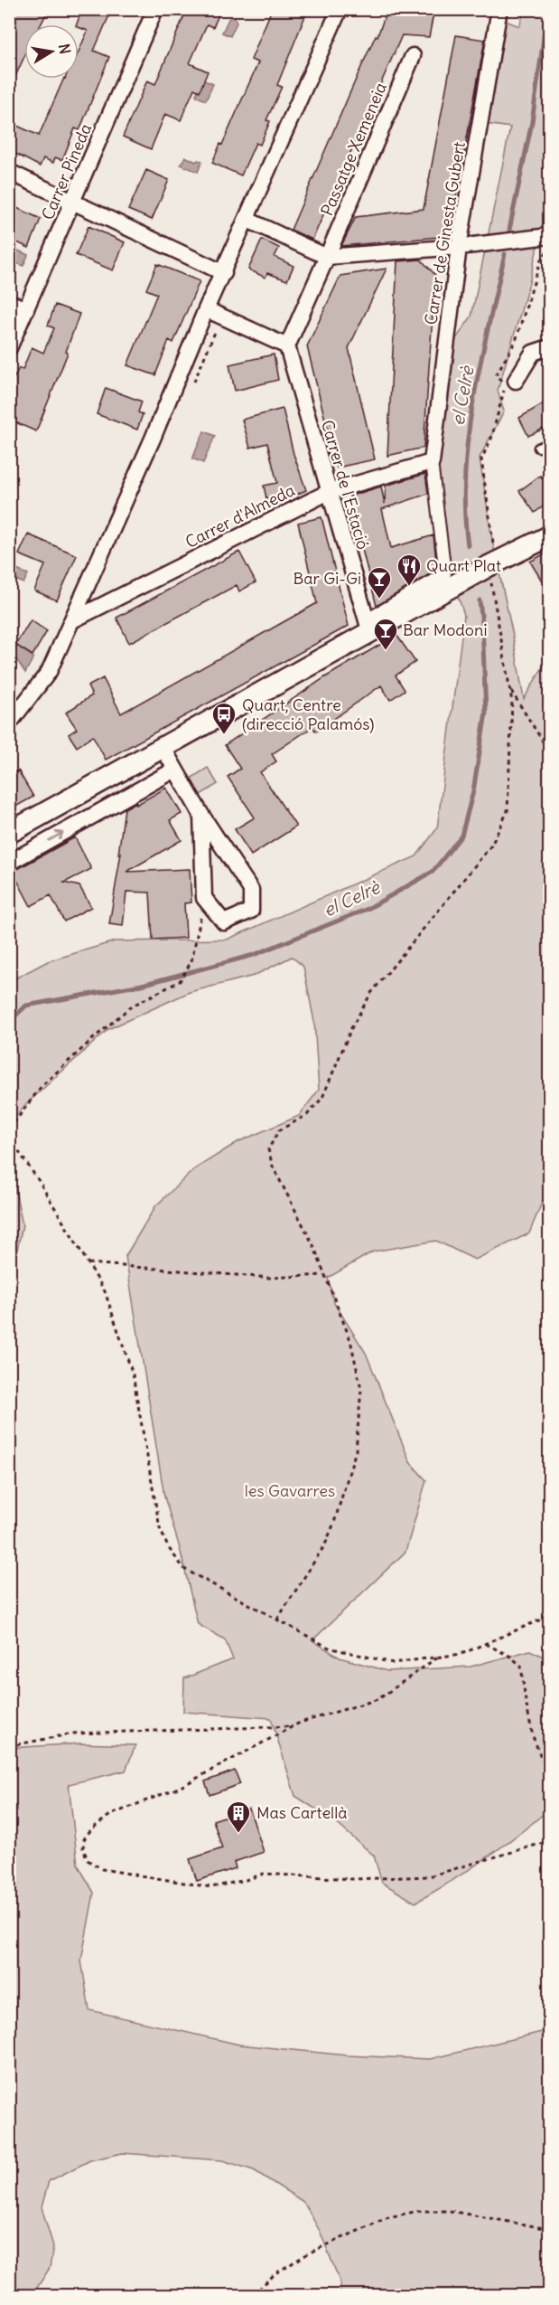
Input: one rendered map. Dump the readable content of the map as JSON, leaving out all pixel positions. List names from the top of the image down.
{
  "streets": {
    "street": [
      "Passatge Xemeneia",
      "Carrer Pineda",
      "Carrer de Ginesta Gubert",
      "Carrer de l'Estació",
      "Carrer d'Almeda"
    ]
  },
  "crossings": [
    ["Passatge Xemeneia", "Carrer de l'Estació"],
    ["Carrer de Ginesta Gubert", "Carrer d'Almeda"],
    ["Carrer de l'Estació", "Carrer d'Almeda"]
  ],
  "water": ["el Celrè"],
  "parks": ["les Gavarres"],
  "places": {
    "restaurant": ["Quart Plat"],
    "bar": ["Bar Gi-Gi", "Bar Modoni"],
    "bus stop": ["Quart, Centre (direcció Palamós)"],
    "building": ["Mas Cartellà"]
  },
  "north": "right"
}
